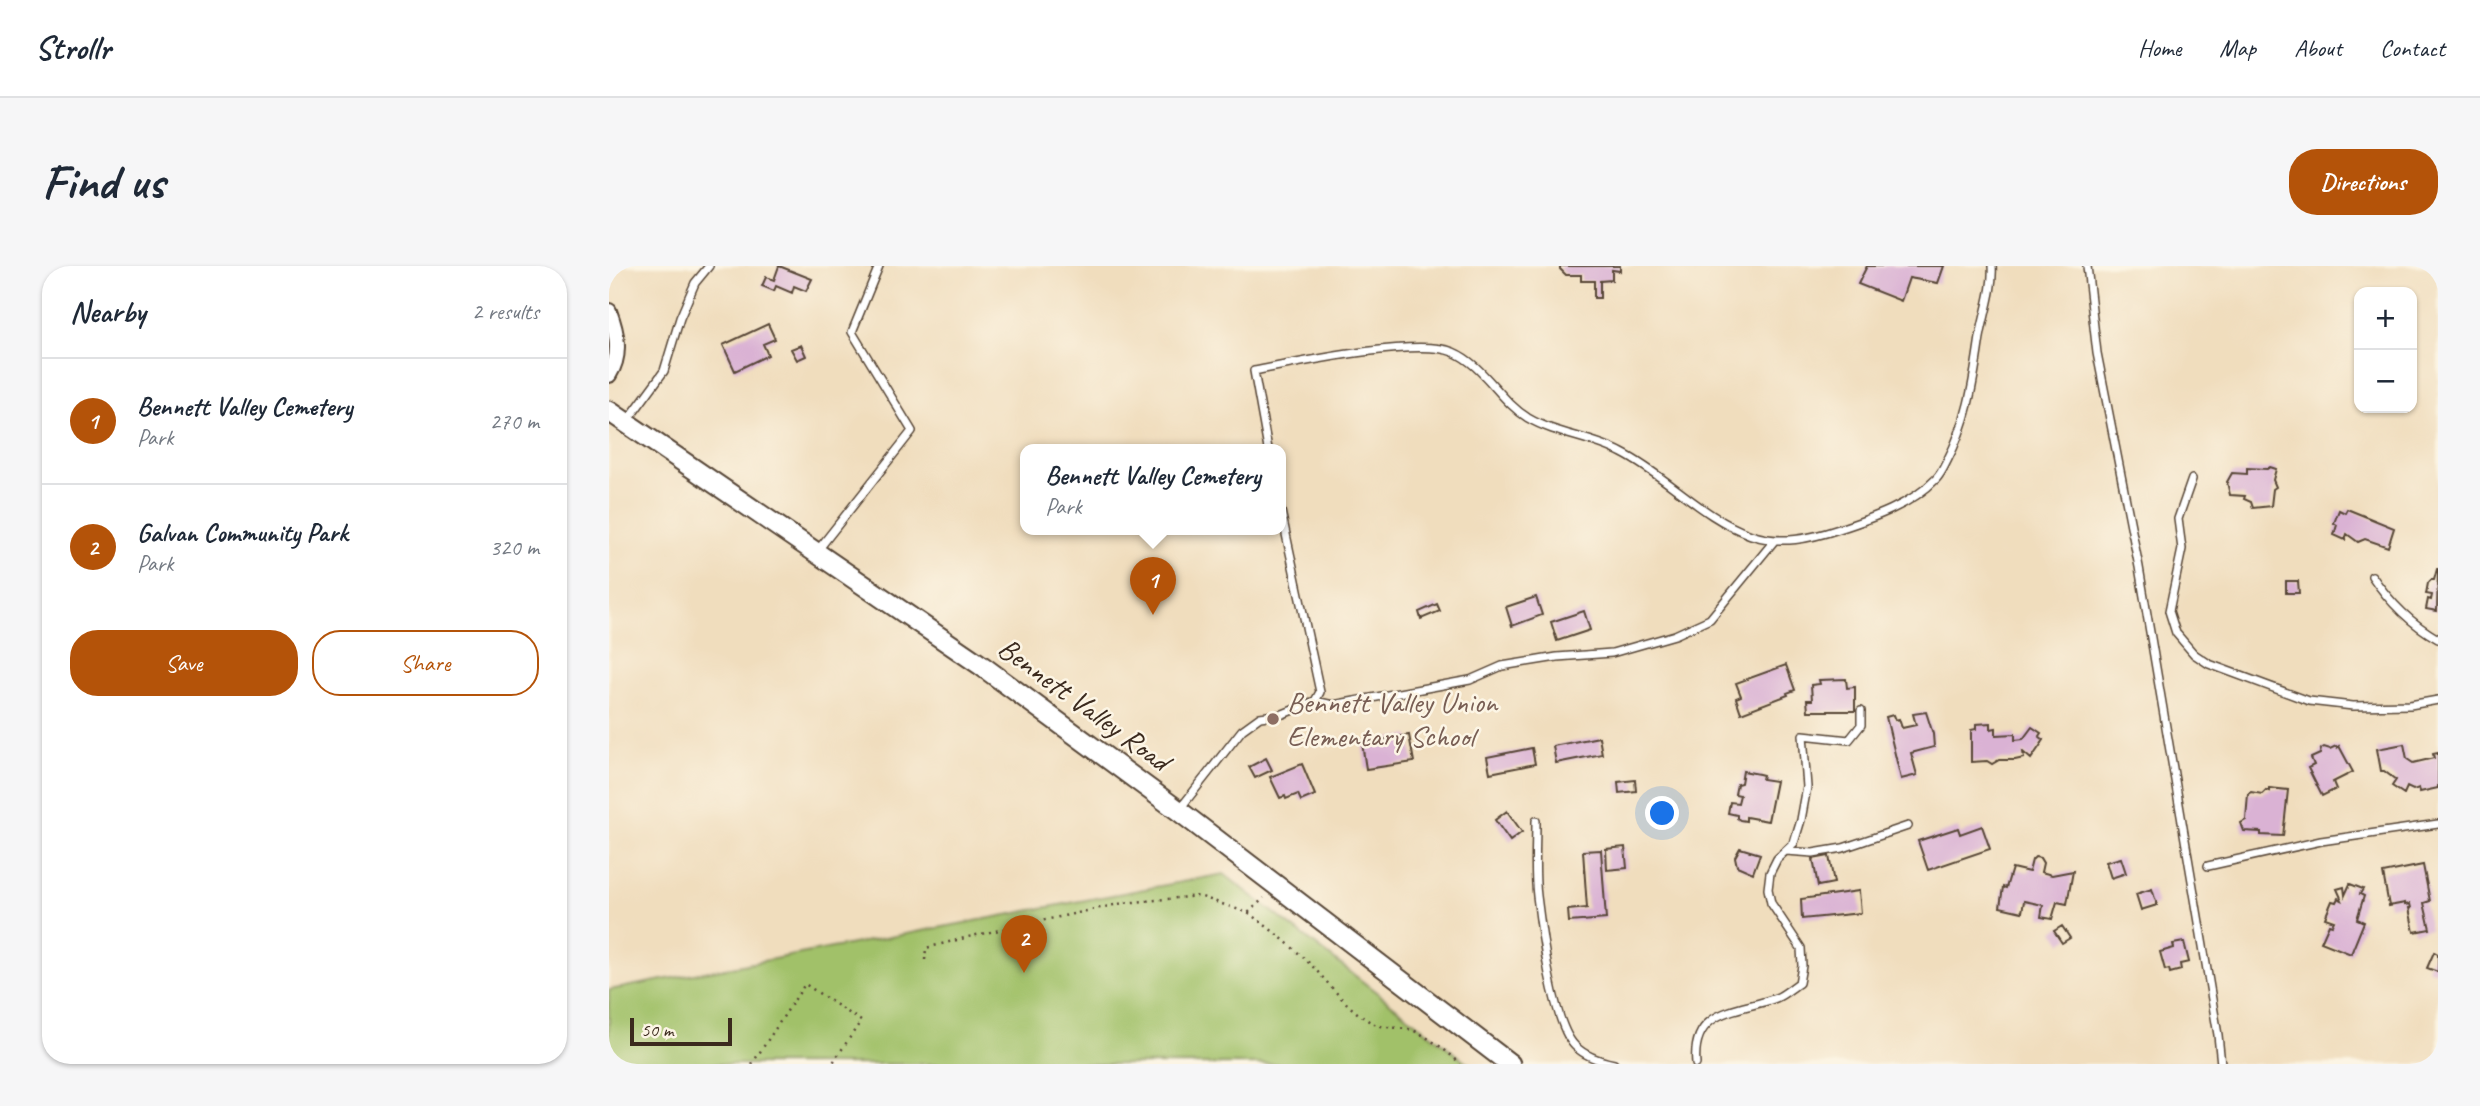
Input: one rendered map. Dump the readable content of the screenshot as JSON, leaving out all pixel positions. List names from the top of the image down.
{
  "streets": {
    "street": ["Bennett Valley Road"]
  },
  "places": ["Bennett Valley Union Elementary School"],
  "scale_bar": "50 m",
  "page": {
    "header": "Strollr",
    "nav": [
      "Home",
      "Map",
      "About",
      "Contact"
    ],
    "buttons": [
      "Directions",
      ["Save", "Share"]
    ],
    "title": "Find us",
    "heading": ["Nearby", "2 results"],
    "map_buttons": ["+", "−"],
    "list": [
      {
        "mark": "1",
        "name": "Bennett Valley Cemetery",
        "note": "Park",
        "value": "270 m"
      },
      {
        "mark": "2",
        "name": "Galvan Community Park",
        "note": "Park",
        "value": "320 m"
      }
    ],
    "popup": ["Bennett Valley Cemetery", "Park"],
    "pins": ["1", "2"],
    "scale": "50 m"
  }
}
